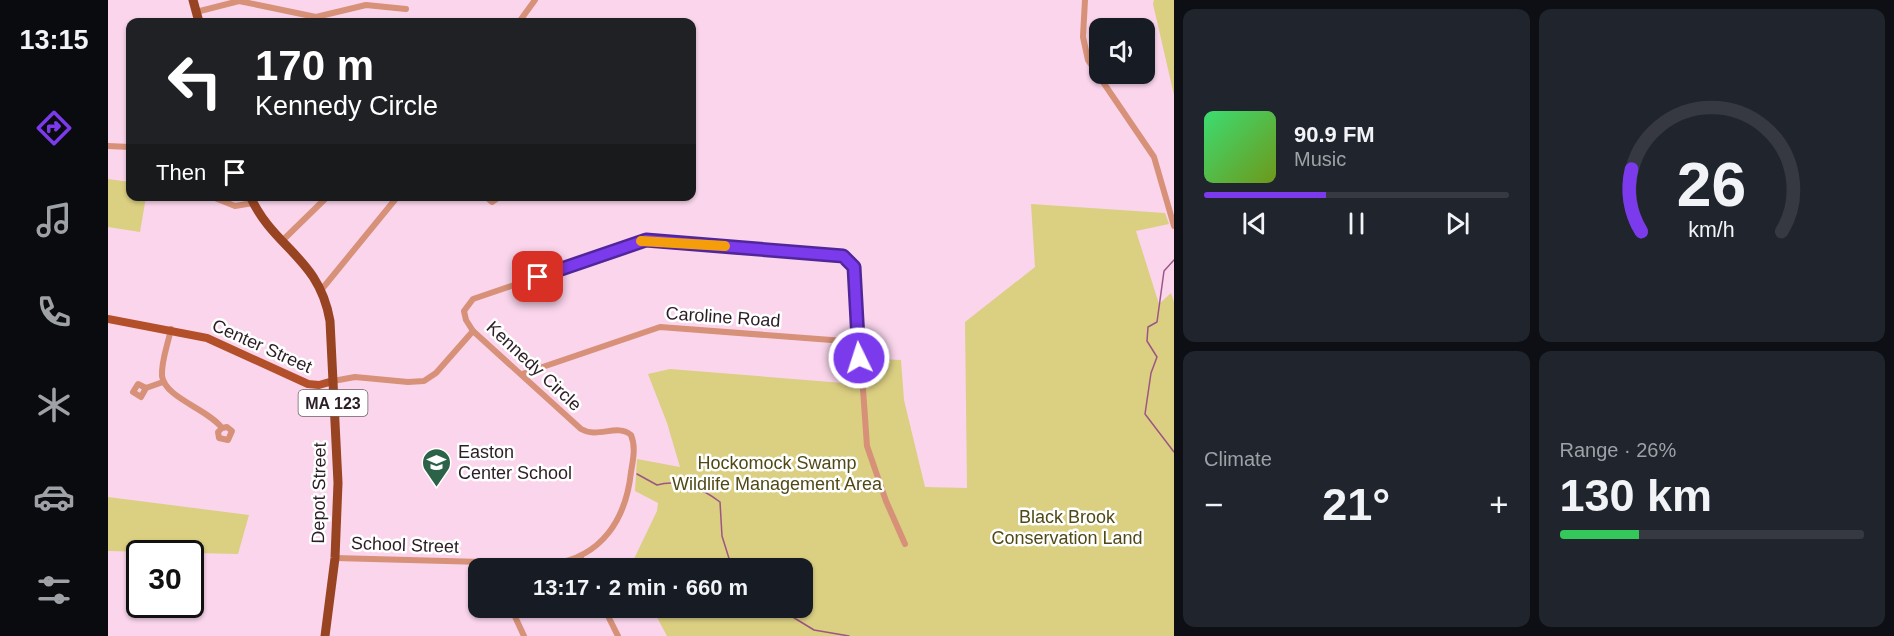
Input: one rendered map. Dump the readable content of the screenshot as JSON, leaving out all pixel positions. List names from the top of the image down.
{
  "streets": {
    "highway": ["MA 123", "Depot Street"],
    "main road": ["Center Street"],
    "street": ["Caroline Road", "Kennedy Circle", "School Street"]
  },
  "crossings": [
    ["Caroline Road", "Kennedy Circle"],
    ["Center Street", "Depot Street"],
    ["Kennedy Circle", "School Street"],
    ["Depot Street", "School Street"]
  ],
  "parks": ["Hockomock Swamp Wildlife Management Area", "Black Brook Conservation Land"],
  "places": {
    "school or university": ["Easton Center School"]
  },
  "page": {
    "tabs": "13:15",
    "turn": ["170 m", "Kennedy Circle"],
    "song": ["90.9 FM", "Music"],
    "then": "Then",
    "tile": [
      "Climate",
      ["Range · 26%", "130 km"]
    ],
    "heat": ["−", "21°", "+"],
    "limit": "30",
    "trip": "13:17 · 2 min · 660 m",
    "gauge": ["26", "km/h"]
  }
}
